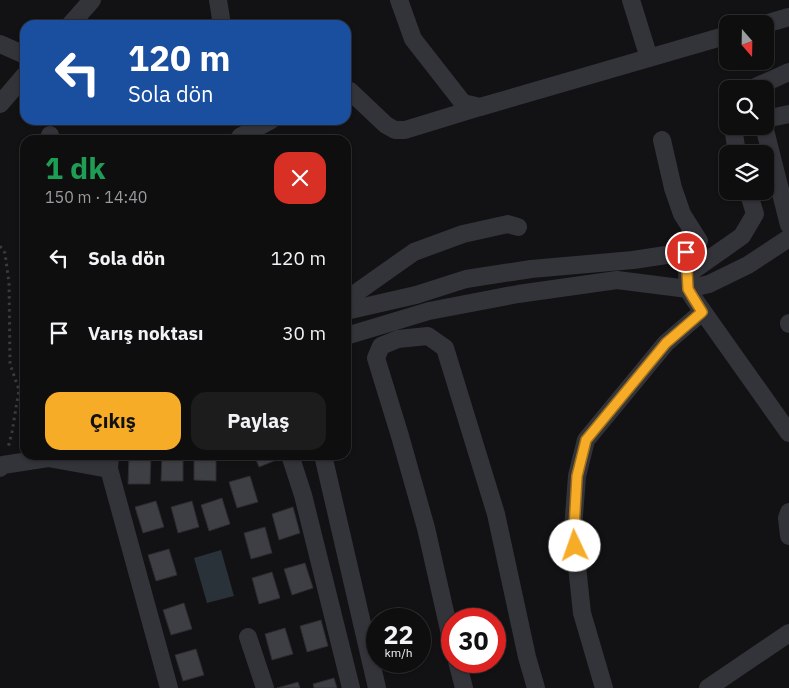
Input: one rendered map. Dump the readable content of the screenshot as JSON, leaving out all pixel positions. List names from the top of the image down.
{
  "north": "bottom",
  "page": {
    "turn": ["120 m", "Sola dön"],
    "heading": ["1 dk", "150 m · 14:40"],
    "list": [
      {
        "name": "Sola dön",
        "value": "120 m"
      },
      {
        "name": "Varış noktası",
        "value": "30 m"
      }
    ],
    "buttons": ["Çıkış", "Paylaş"],
    "speed": "22 km/h",
    "limit": "30"
  }
}
